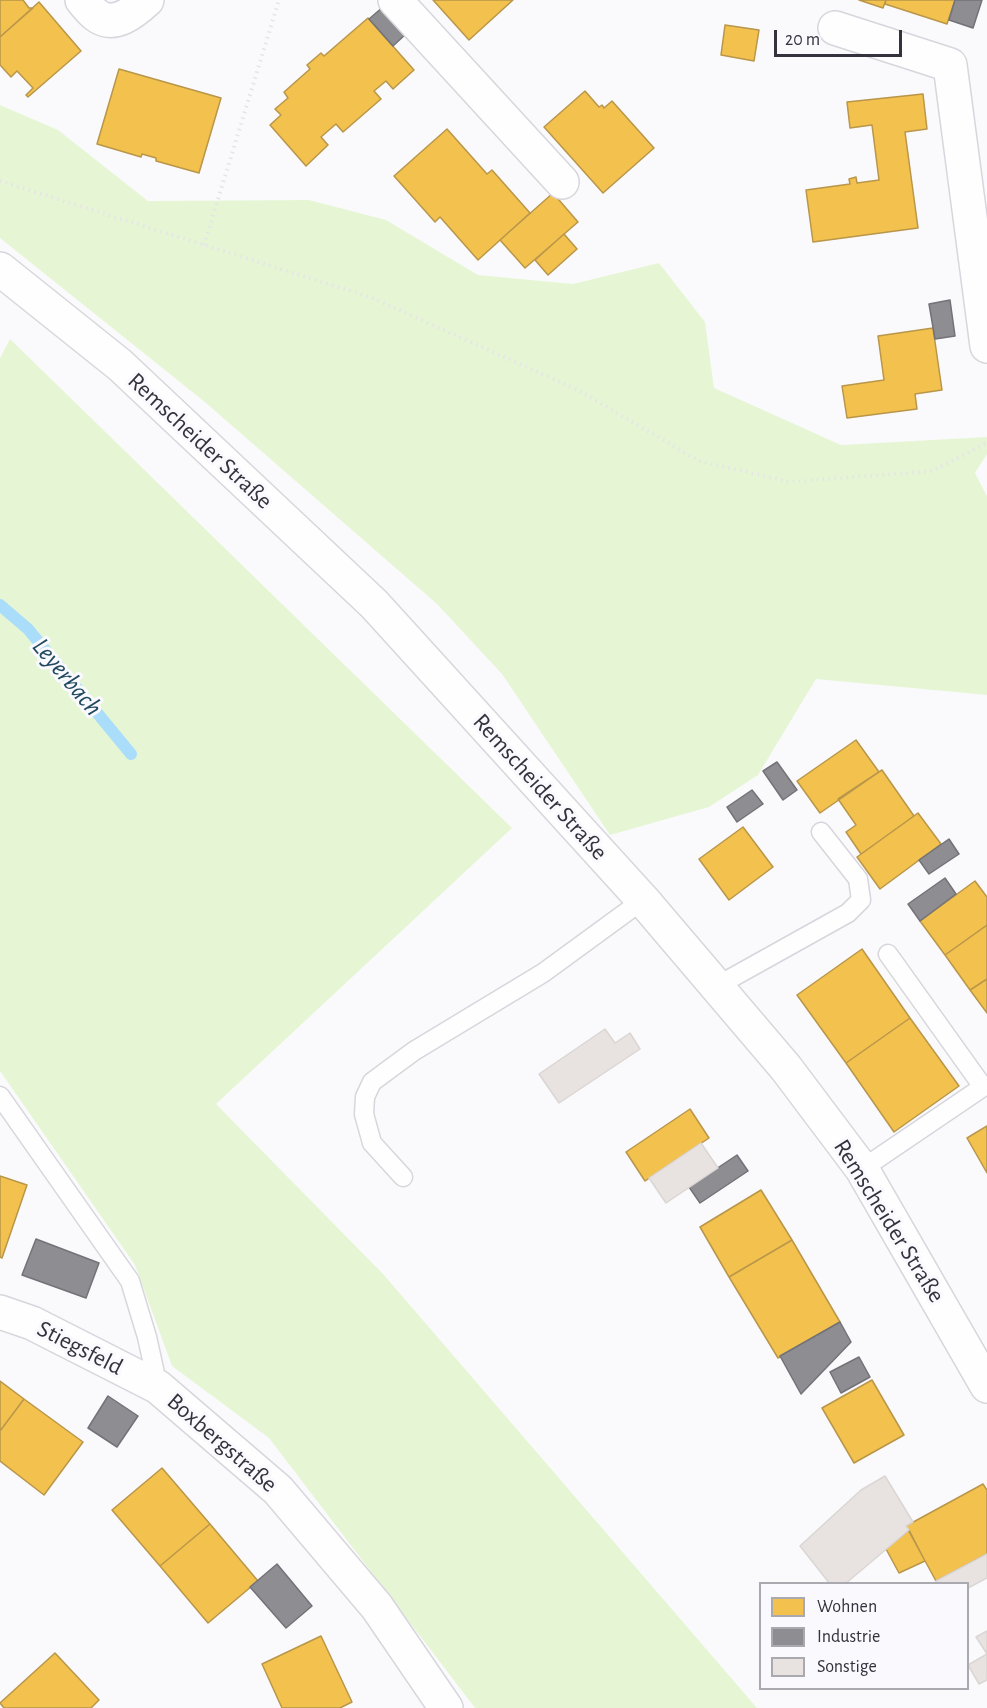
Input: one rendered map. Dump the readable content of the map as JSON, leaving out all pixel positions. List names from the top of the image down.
{
  "streets": {
    "main road": ["Remscheider Straße", "Stiegsfeld", "Boxbergstraße"]
  },
  "crossings": [
    ["Stiegsfeld", "Boxbergstraße"]
  ],
  "water": ["Leyerbach"],
  "legend": ["Wohnen", "Industrie", "Sonstige"],
  "scale_bar": "20 m"
}
